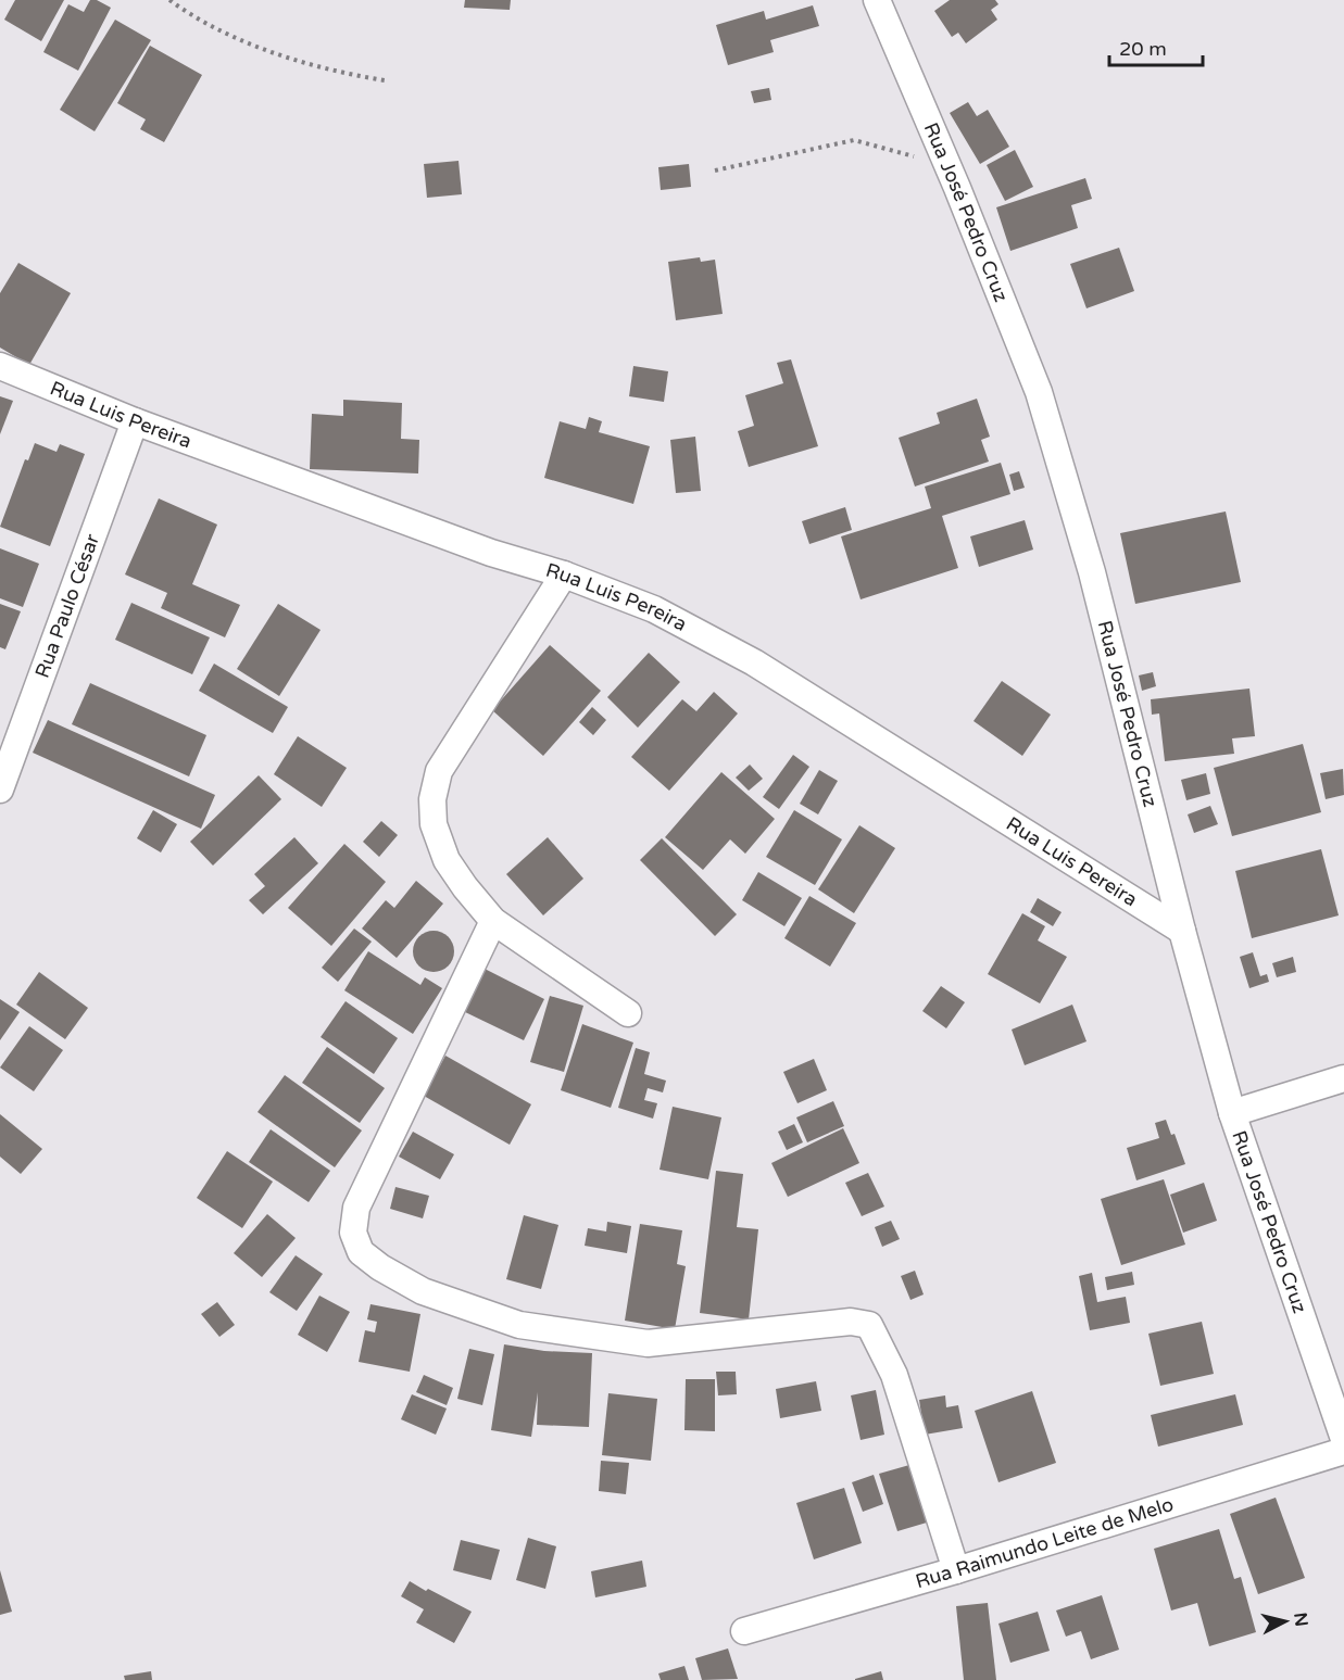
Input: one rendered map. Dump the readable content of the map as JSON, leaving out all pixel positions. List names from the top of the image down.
{
  "streets": {
    "street": [
      "Rua José Pedro Cruz",
      "Rua Luis Pereira",
      "Rua Paulo César",
      "Rua Raimundo Leite de Melo"
    ]
  },
  "crossings": [
    ["Rua José Pedro Cruz", "Rua Luis Pereira"],
    ["Rua Luis Pereira", "Rua Paulo César"]
  ],
  "scale_bar": "20 m",
  "north": "right"
}
